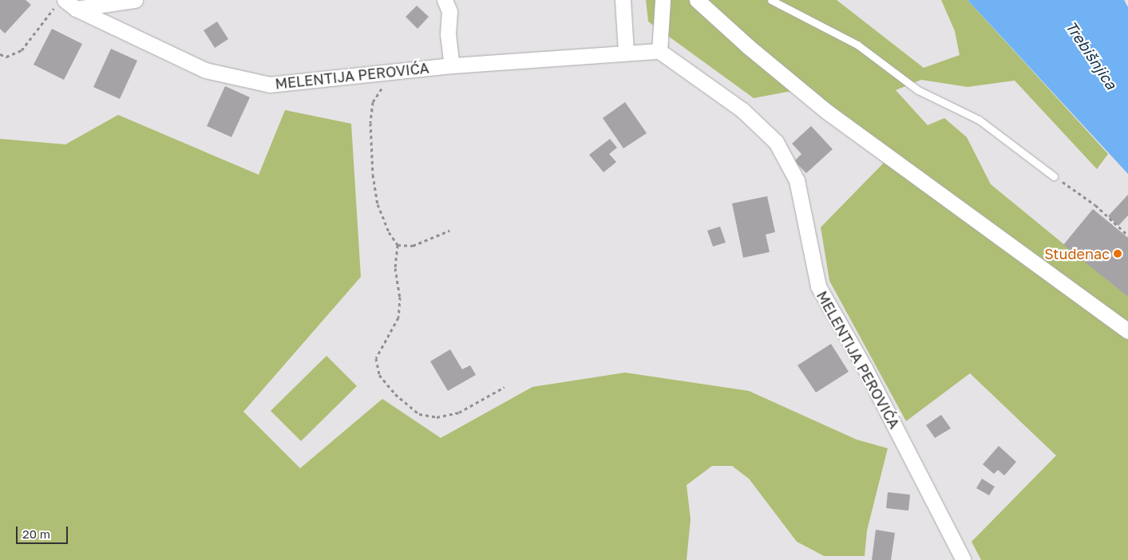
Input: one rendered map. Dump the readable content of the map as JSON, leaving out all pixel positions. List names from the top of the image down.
{
  "streets": {
    "street": ["MELENTIJA PEROVIĆA"]
  },
  "water": ["Trebišnjica"],
  "places": ["Studenac"],
  "scale_bar": "20 m"
}
